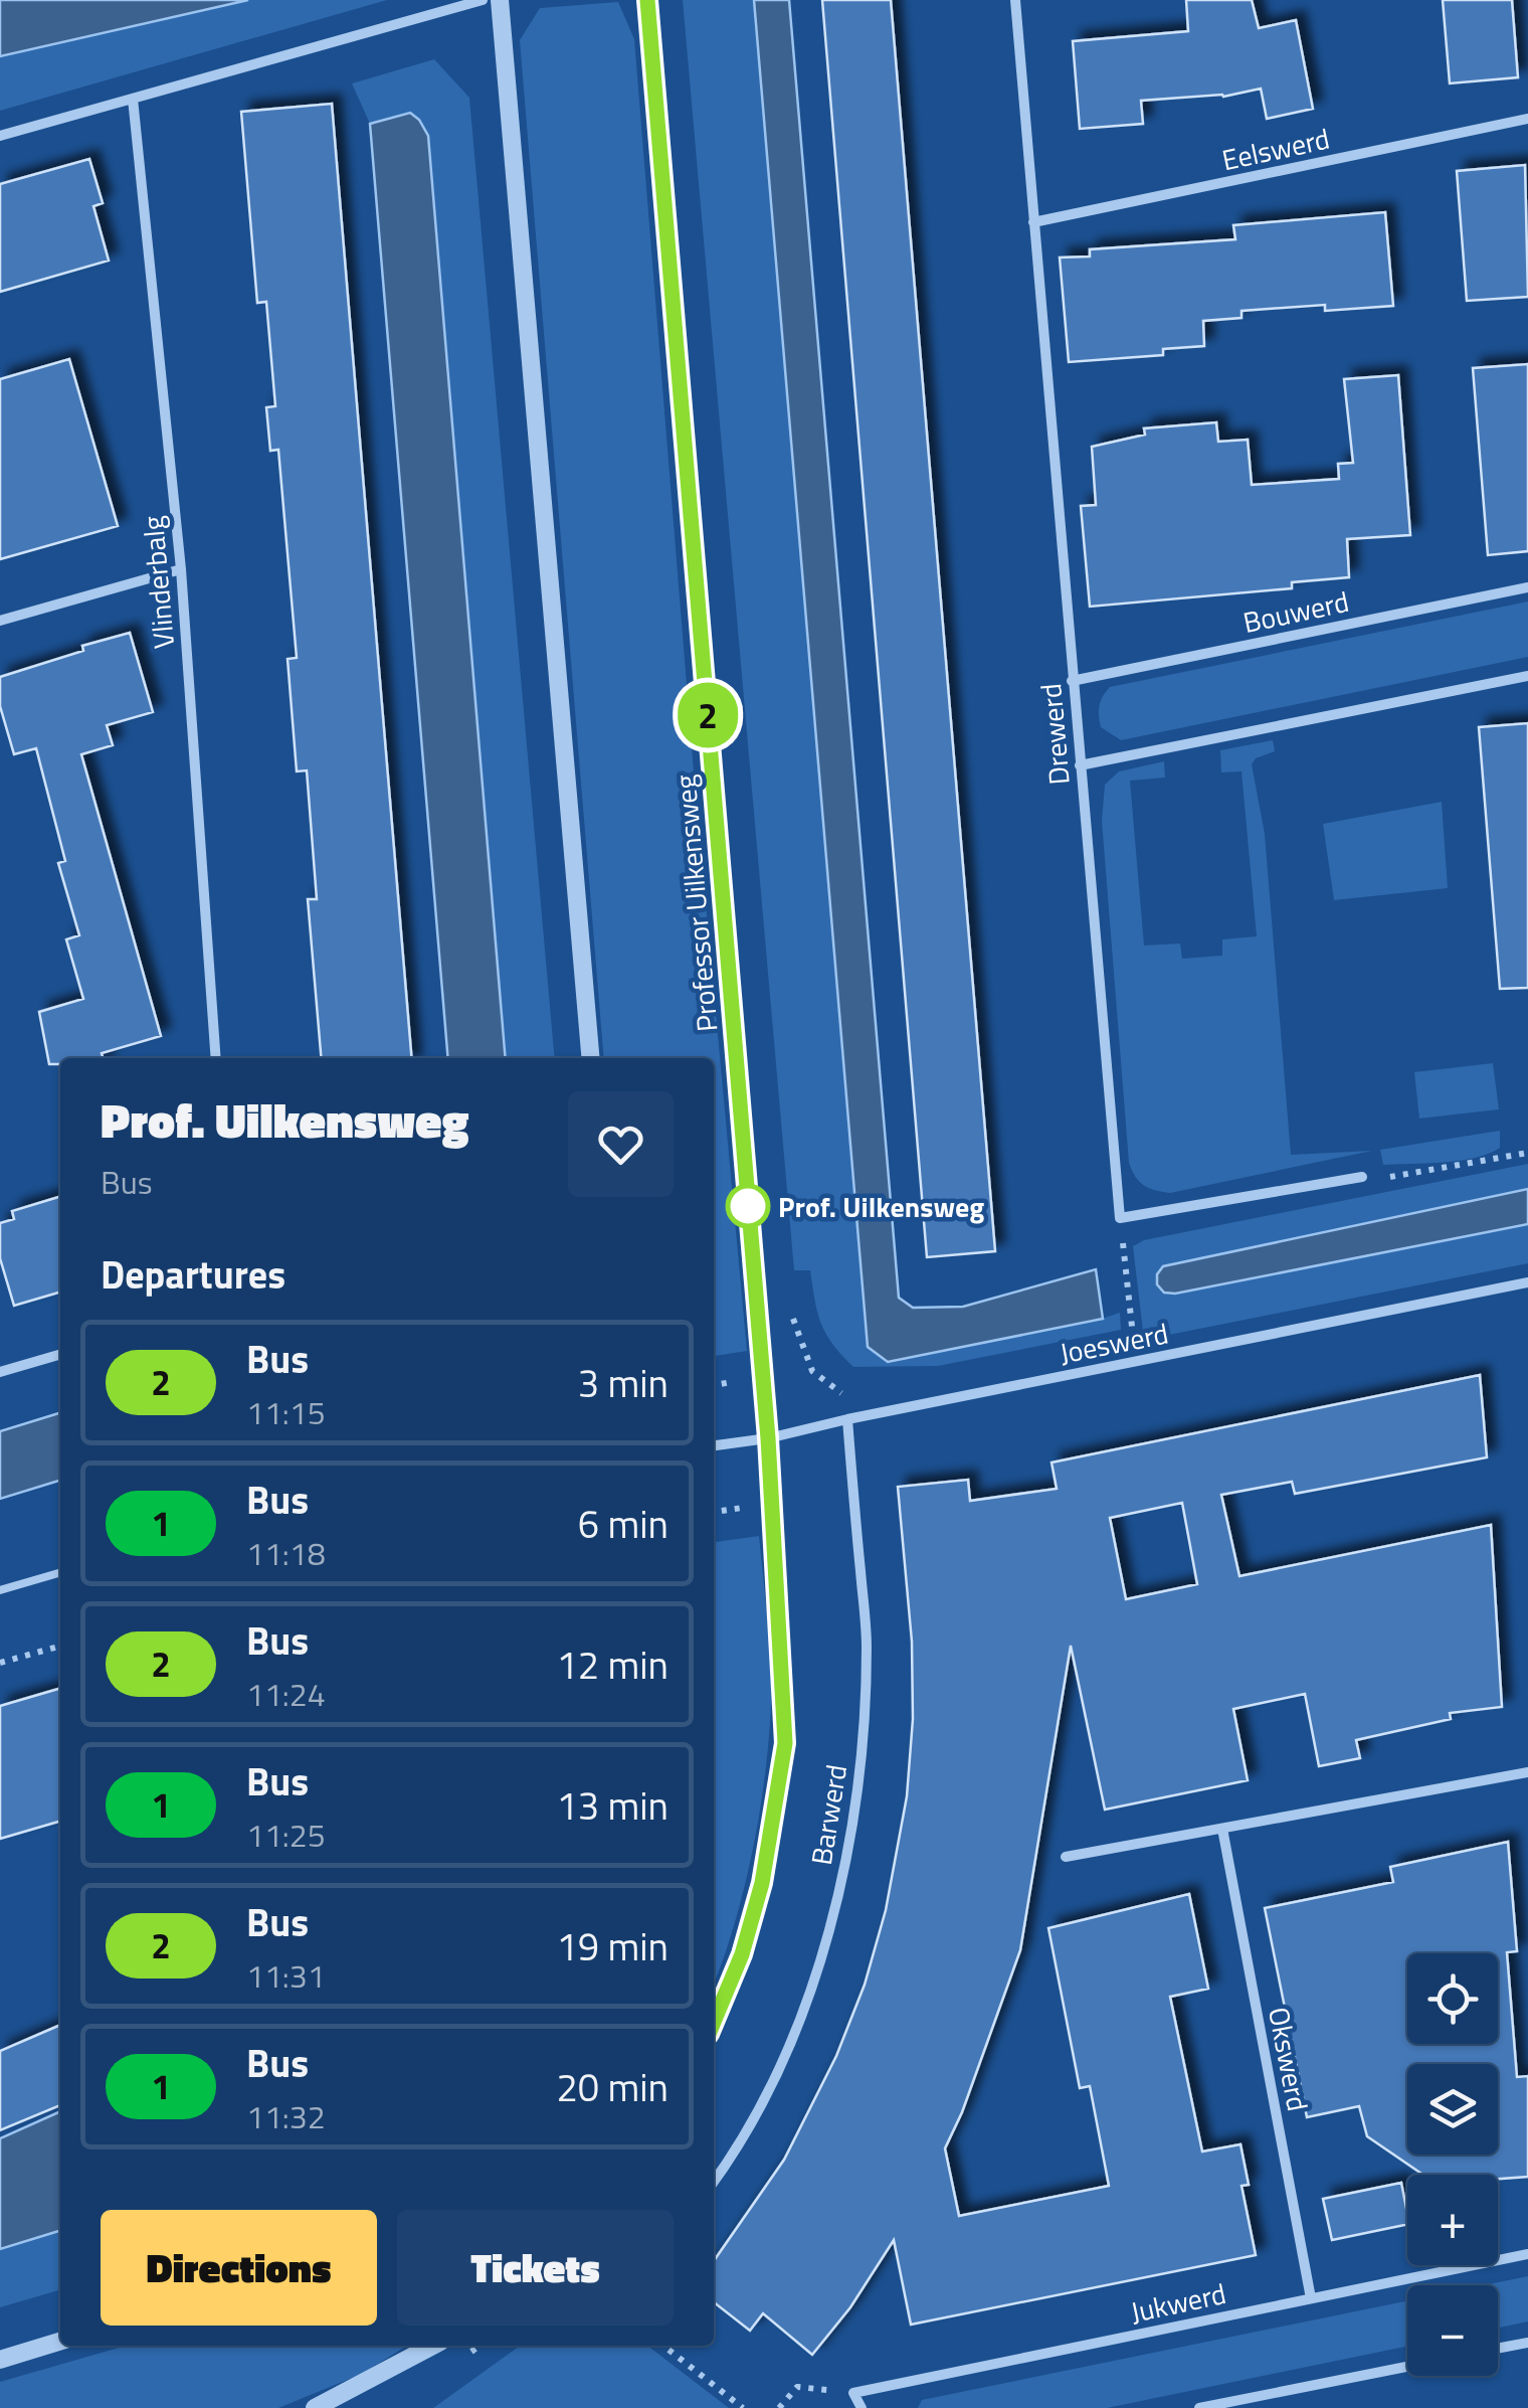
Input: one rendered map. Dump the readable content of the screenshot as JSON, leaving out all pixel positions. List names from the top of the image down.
{
  "streets": {
    "street": [
      "Eelswerd",
      "Vlinderbalg",
      "Bouwerd",
      "Drewerd",
      "Professor Uilkensweg",
      "Joeswerd",
      "Barwerd",
      "Okswerd",
      "Jukwerd"
    ]
  },
  "crossings": [
    ["Eelswerd", "Drewerd"],
    ["Bouwerd", "Drewerd"],
    ["Professor Uilkensweg", "Joeswerd"],
    ["Joeswerd", "Barwerd"],
    ["Okswerd", "Jukwerd"]
  ],
  "places": ["Prof. Uilkensweg"],
  "lines": ["bus line 2"],
  "page": {
    "on_map": "2",
    "heading": [
      ["Prof. Uilkensweg", "Bus"],
      "Departures"
    ],
    "list": [
      {
        "mark": "2",
        "name": "Bus",
        "note": "11:15",
        "value": "3 min"
      },
      {
        "mark": "1",
        "name": "Bus",
        "note": "11:18",
        "value": "6 min"
      },
      {
        "mark": "2",
        "name": "Bus",
        "note": "11:24",
        "value": "12 min"
      },
      {
        "mark": "1",
        "name": "Bus",
        "note": "11:25",
        "value": "13 min"
      },
      {
        "mark": "2",
        "name": "Bus",
        "note": "11:31",
        "value": "19 min"
      },
      {
        "mark": "1",
        "name": "Bus",
        "note": "11:32",
        "value": "20 min"
      }
    ],
    "map_buttons": ["+", "−"],
    "buttons": ["Directions", "Tickets"]
  }
}
